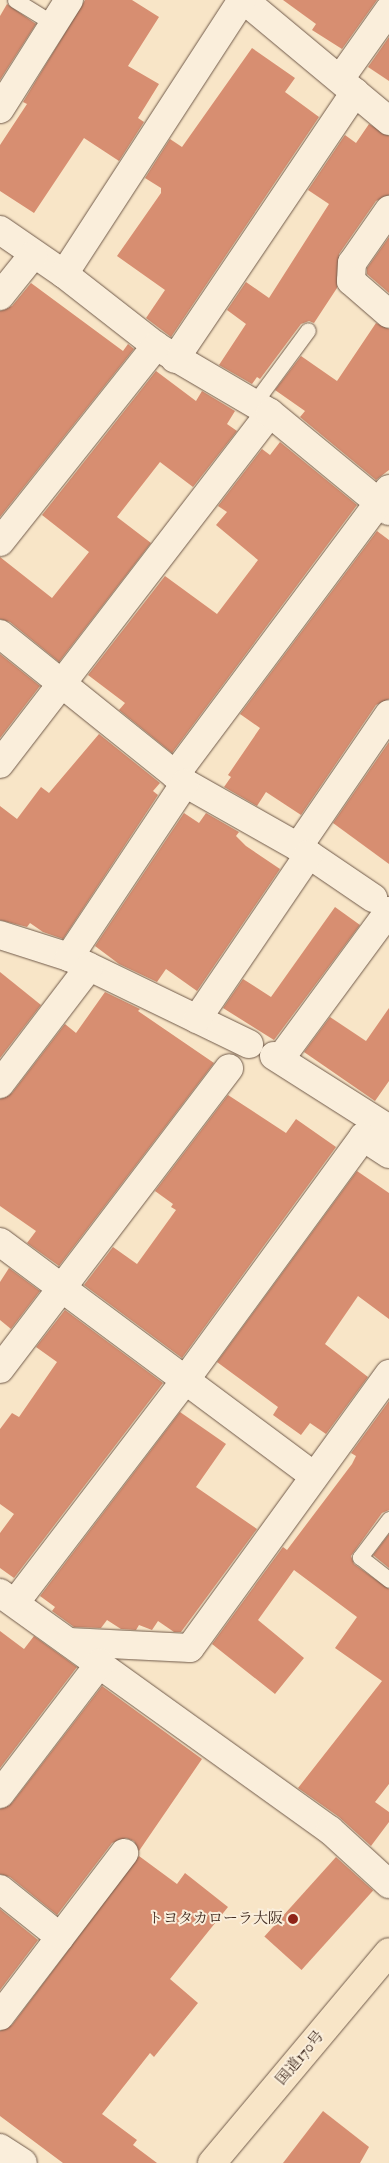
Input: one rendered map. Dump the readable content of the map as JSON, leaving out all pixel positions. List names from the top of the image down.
{
  "streets": {
    "highway": ["国道170号"]
  },
  "places": ["トヨタカローラ大阪"]
}
